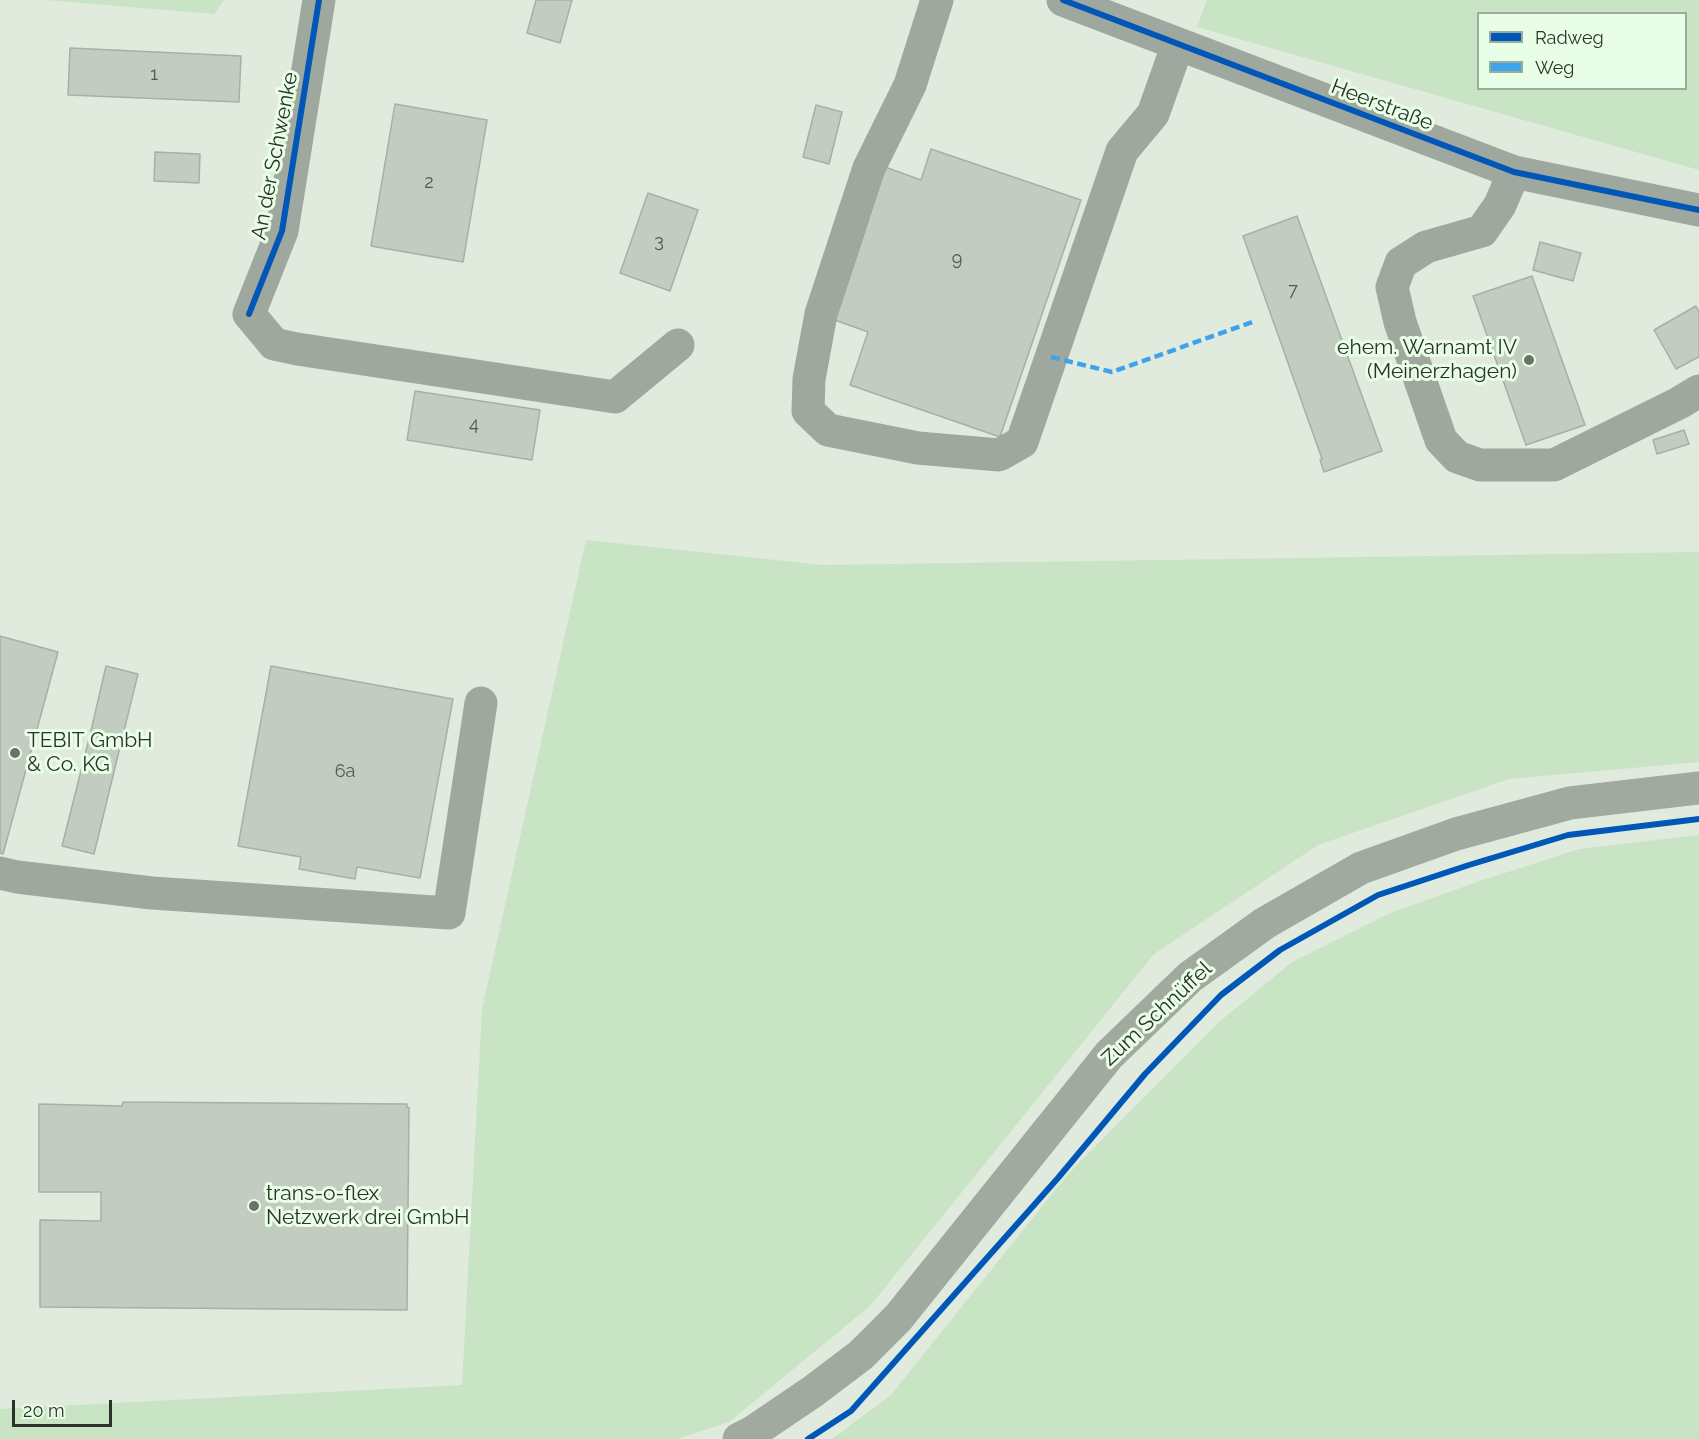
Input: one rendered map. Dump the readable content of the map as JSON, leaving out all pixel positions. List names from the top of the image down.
{
  "streets": {
    "main road": ["Zum Schnüffel"],
    "street": ["Heerstraße", "An der Schwenke"]
  },
  "places": ["ehem. Warnamt IV (Meinerzhagen)", "TEBIT GmbH & Co. KG", "trans-o-flex Netzwerk drei GmbH"],
  "house_numbers": [
    "1",
    "2",
    "3",
    "9",
    "7",
    "4",
    "6a"
  ],
  "legend": ["Radweg", "Weg"],
  "scale_bar": "20 m"
}
